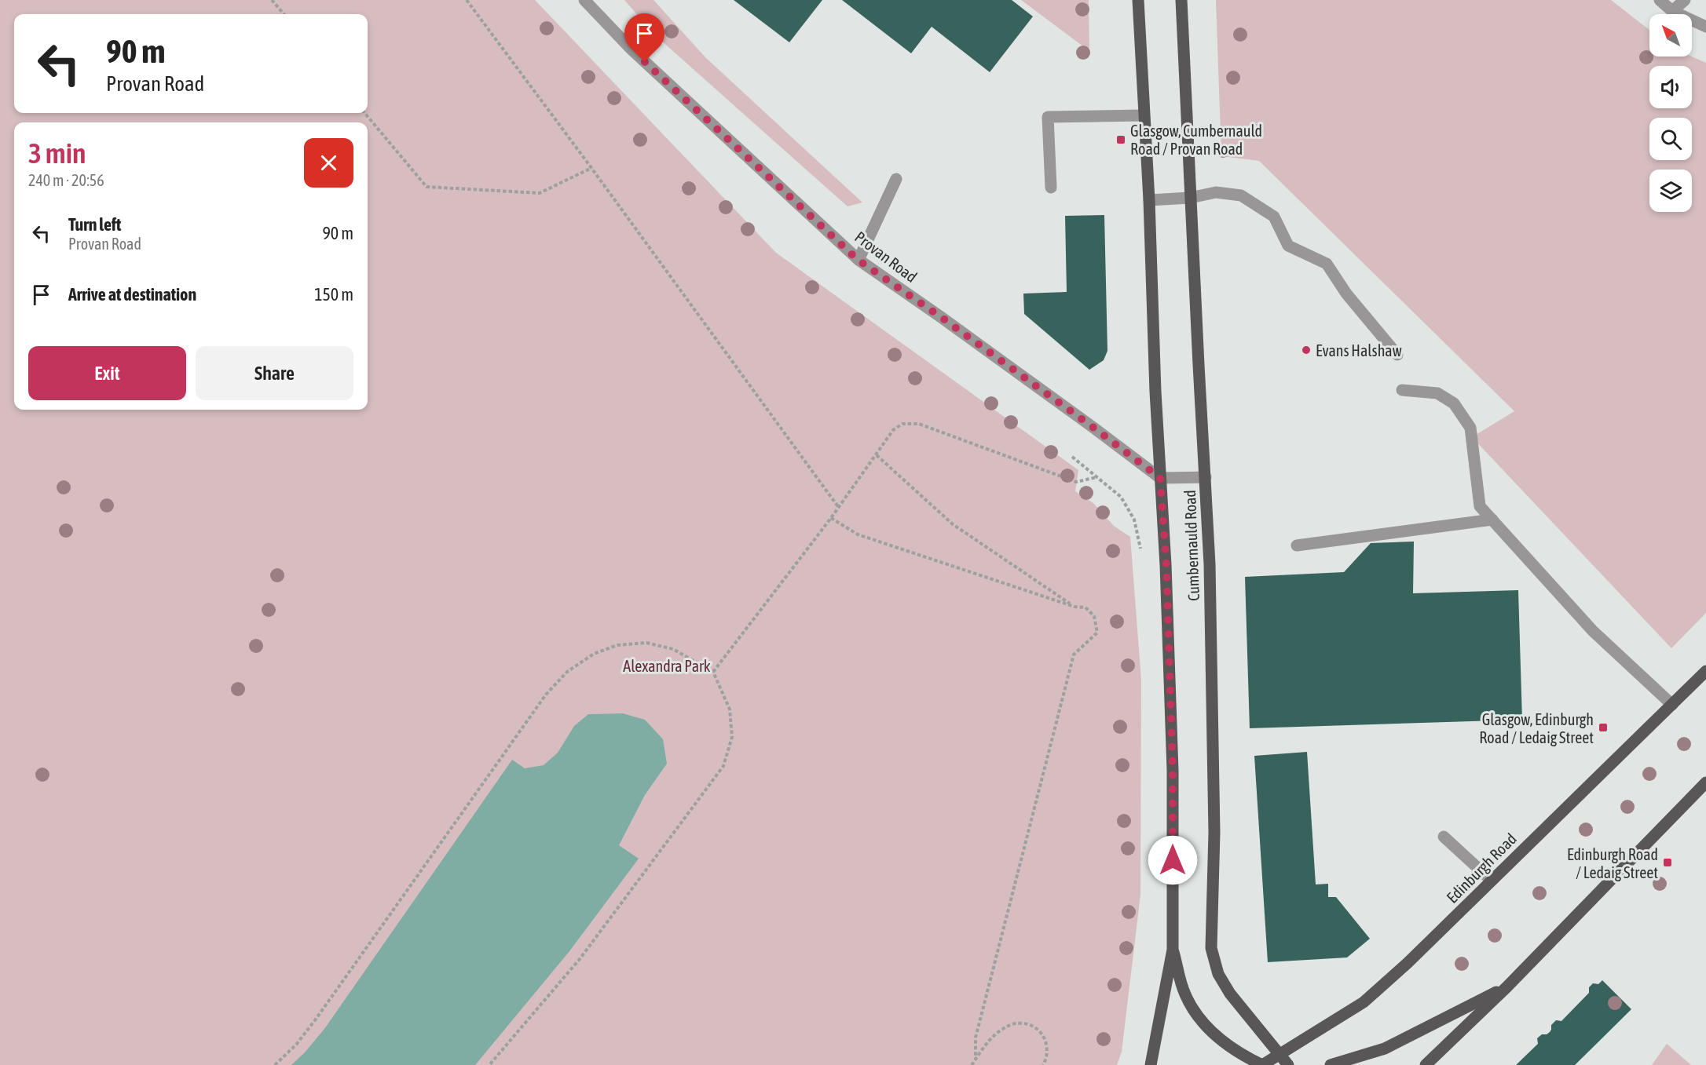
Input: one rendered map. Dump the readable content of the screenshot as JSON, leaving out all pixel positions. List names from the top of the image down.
{
  "streets": {
    "main road": ["Cumbernauld Road", "Edinburgh Road"],
    "street": ["Provan Road"]
  },
  "crossings": [
    ["Provan Road", "Cumbernauld Road"],
    ["Cumbernauld Road", "Edinburgh Road"]
  ],
  "parks": ["Alexandra Park"],
  "places": {
    "transit": ["Glasgow, Cumbernauld Road / Provan Road", "Glasgow, Edinburgh Road / Ledaig Street", "Edinburgh Road / Ledaig Street"],
    "other": ["Evans Halshaw"]
  },
  "north": "top left",
  "page": {
    "turn": ["90 m", "Provan Road"],
    "heading": ["3 min", "240 m · 20:56"],
    "list": [
      {
        "name": "Turn left",
        "note": "Provan Road",
        "value": "90 m"
      },
      {
        "name": "Arrive at destination",
        "value": "150 m"
      }
    ],
    "buttons": ["Exit", "Share"]
  }
}
